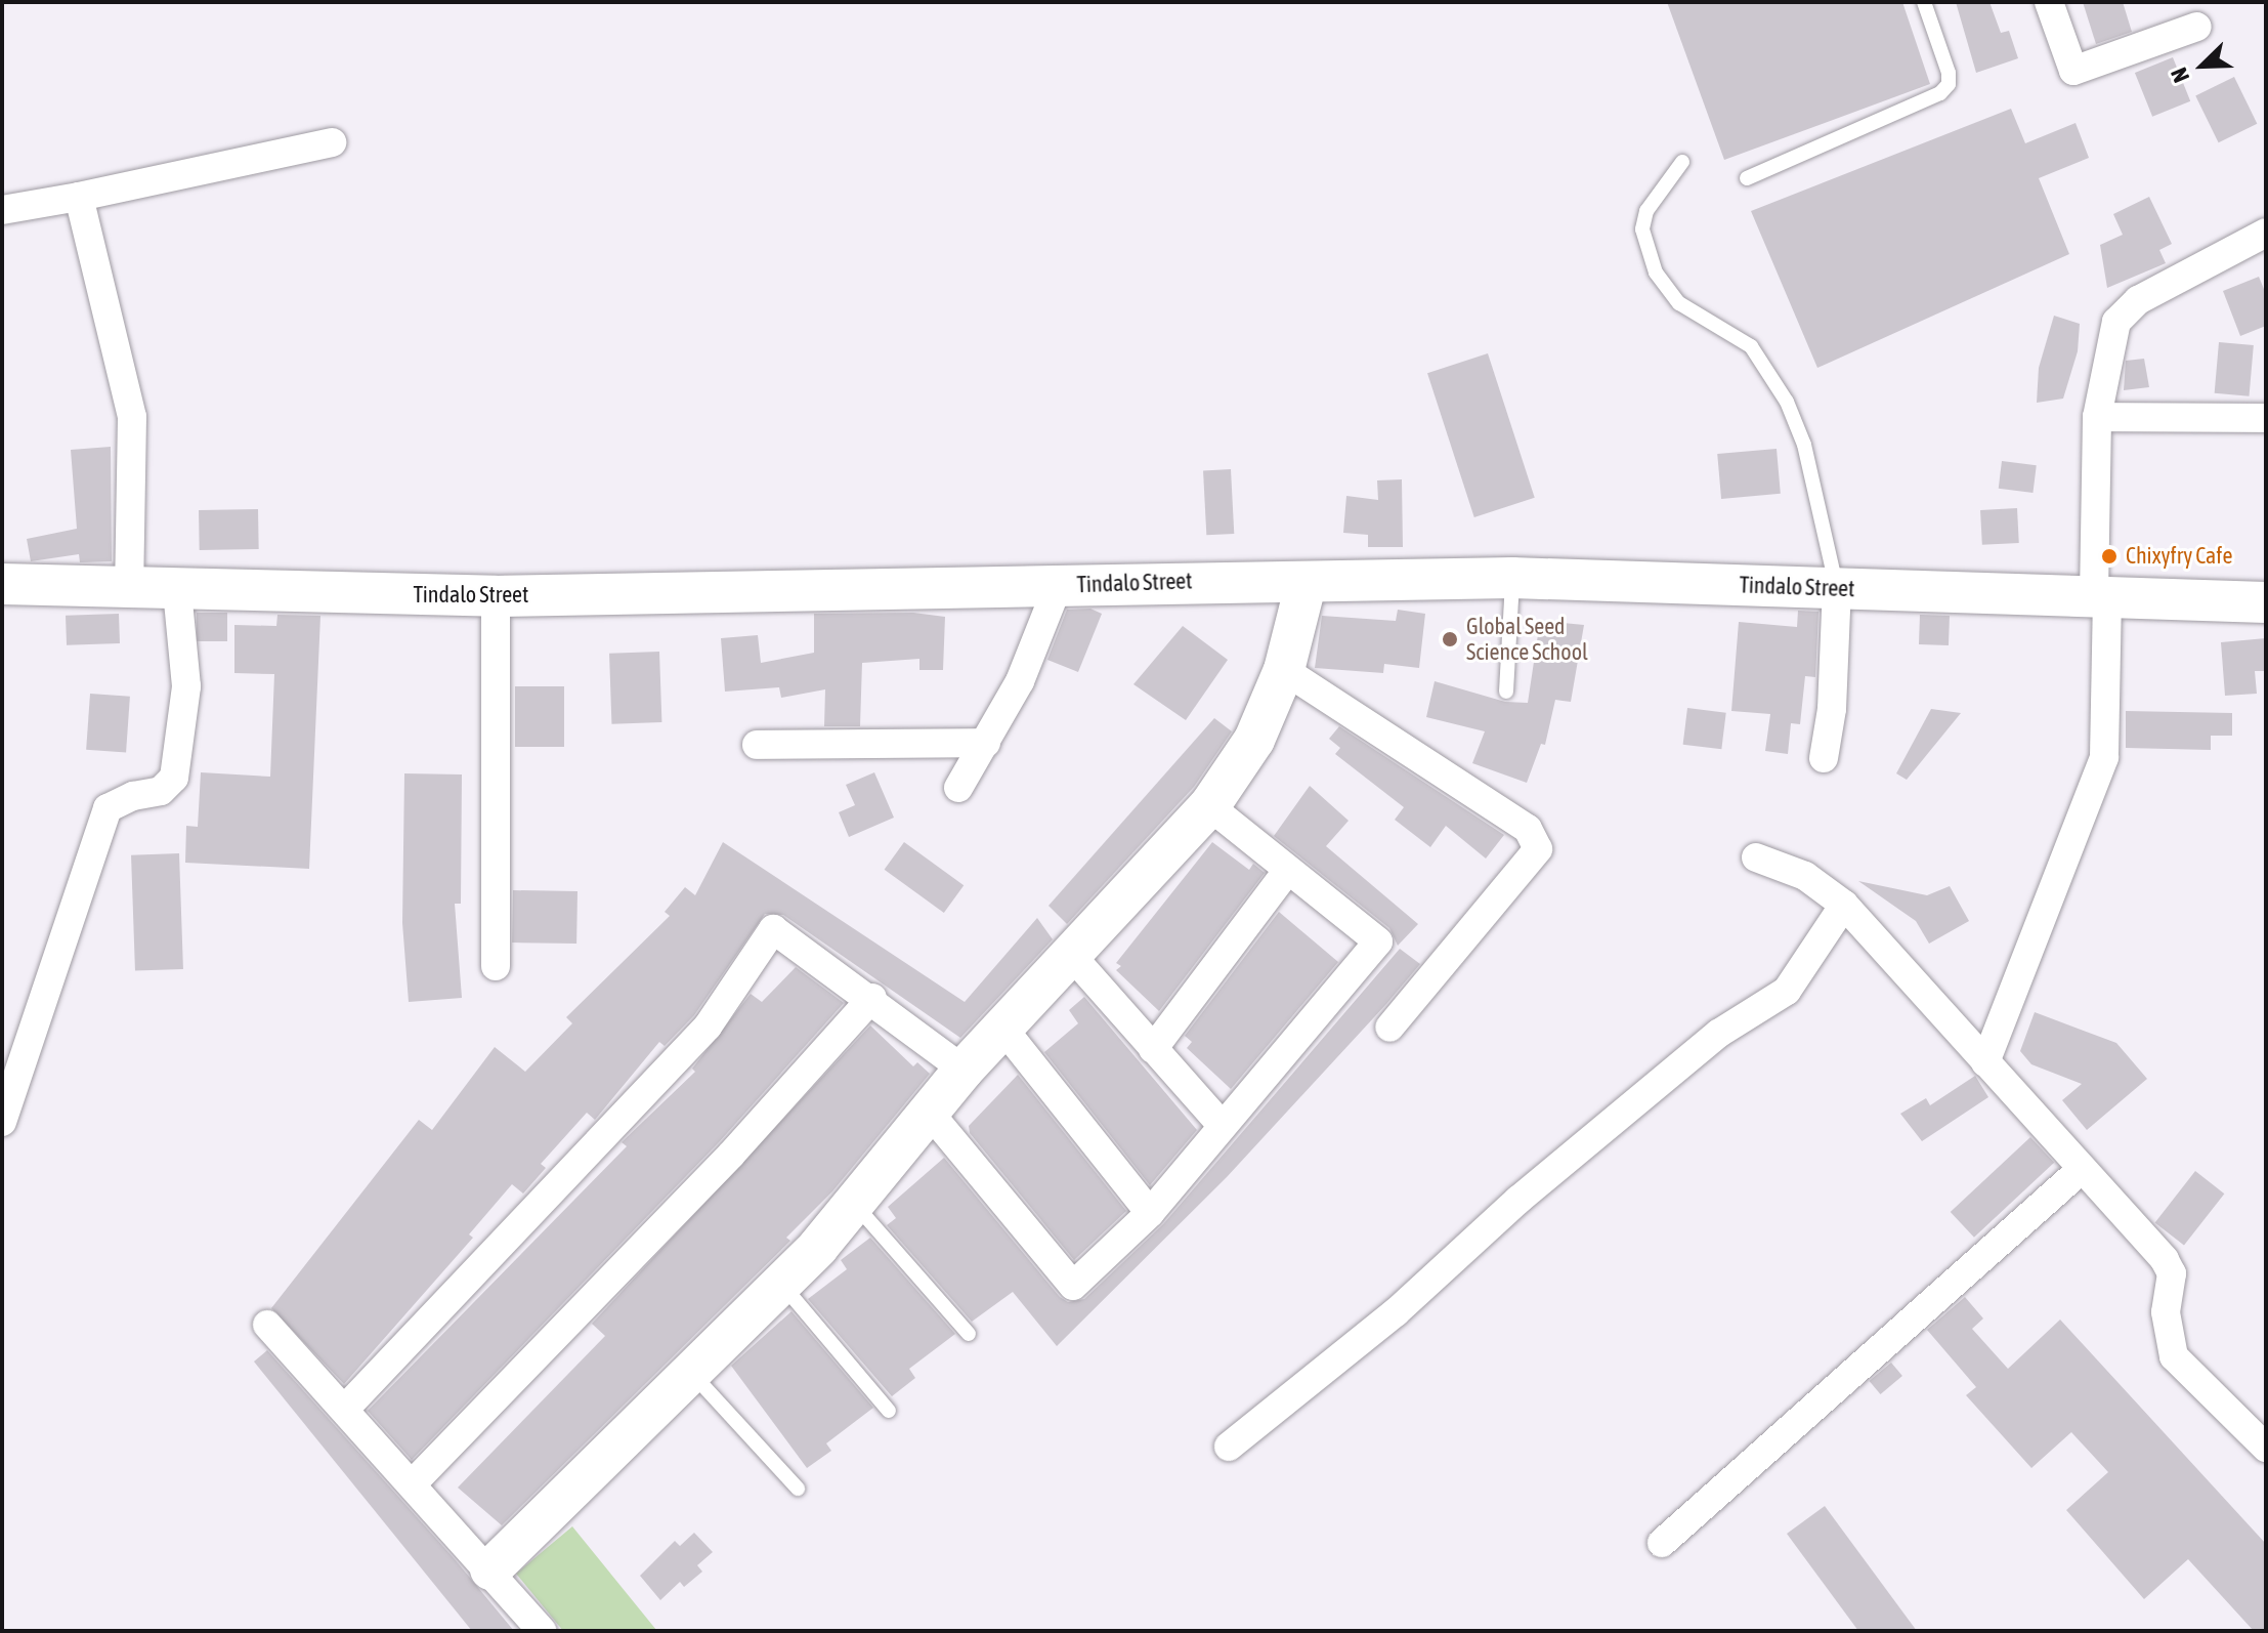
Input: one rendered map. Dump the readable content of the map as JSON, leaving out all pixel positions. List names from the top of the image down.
{
  "streets": {
    "main road": ["Tindalo Street"]
  },
  "places": ["Chixyfry Cafe", "Global Seed Science School"],
  "north": "bottom left"
}
